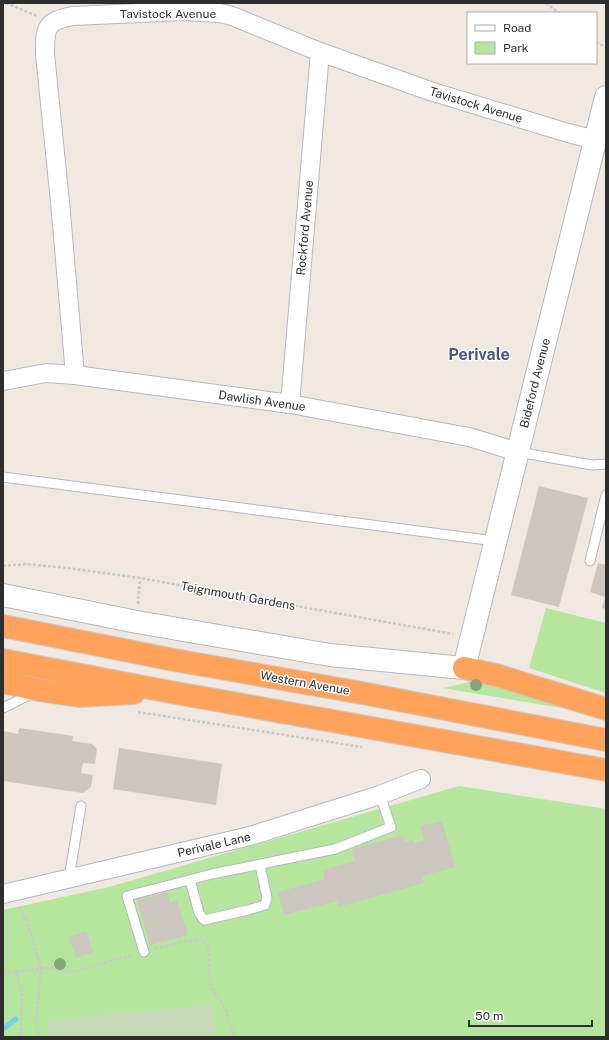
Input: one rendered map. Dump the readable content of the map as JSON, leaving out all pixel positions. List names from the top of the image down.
{
  "streets": {
    "highway": ["Western Avenue"],
    "street": [
      "Tavistock Avenue",
      "Rockford Avenue",
      "Bideford Avenue",
      "Dawlish Avenue",
      "Perivale Lane"
    ],
    "path": ["Teignmouth Gardens"]
  },
  "crossings": [
    ["Tavistock Avenue", "Rockford Avenue"],
    ["Tavistock Avenue", "Bideford Avenue"],
    ["Tavistock Avenue", "Dawlish Avenue"],
    ["Rockford Avenue", "Dawlish Avenue"],
    ["Bideford Avenue", "Dawlish Avenue"],
    ["Bideford Avenue", "Teignmouth Gardens"]
  ],
  "districts": ["Perivale"],
  "legend": ["Road", "Park"],
  "scale_bar": "50 m"
}
